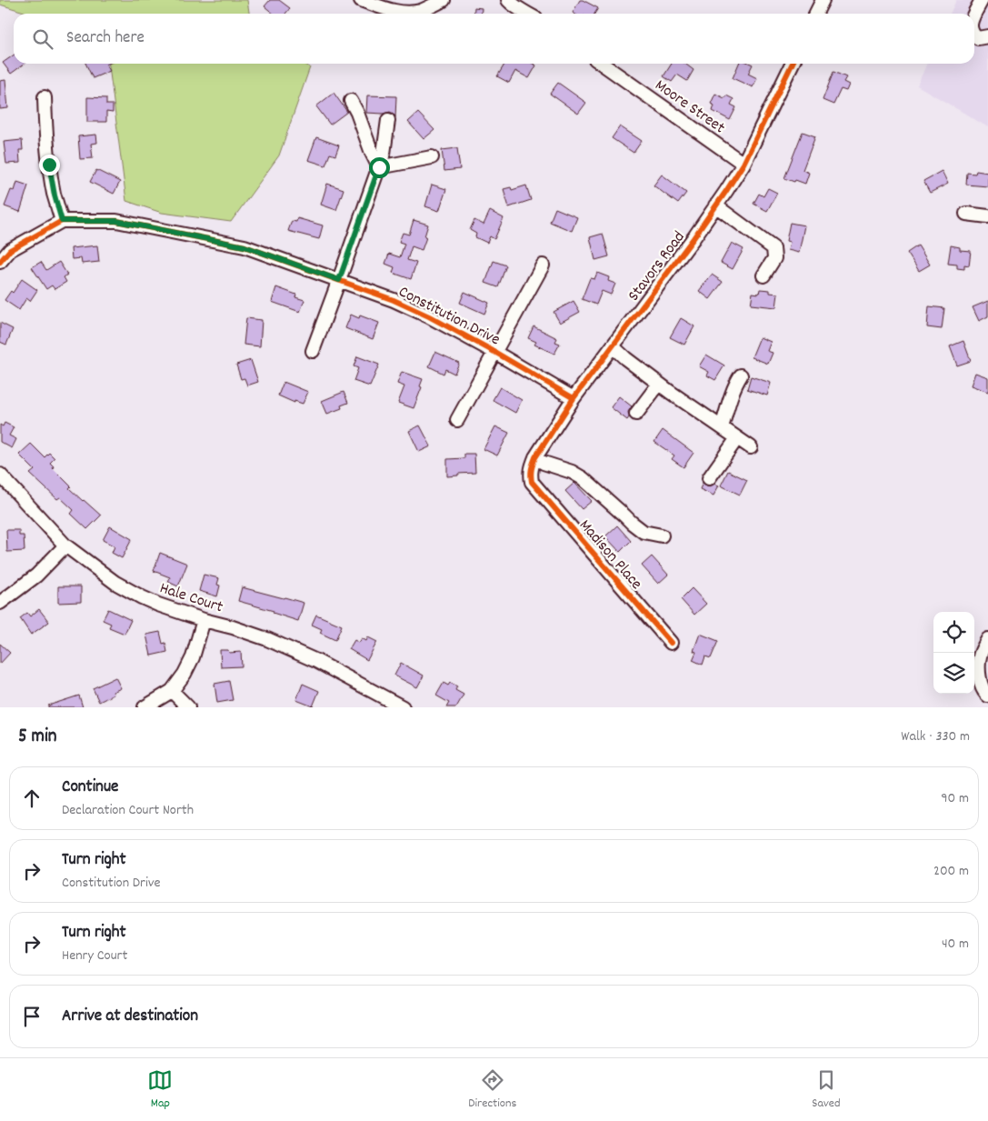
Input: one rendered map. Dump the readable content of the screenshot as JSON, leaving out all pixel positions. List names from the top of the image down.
{
  "streets": {
    "street": [
      "Moore Street",
      "Stavors Road",
      "Constitution Drive",
      "Madison Place",
      "Hale Court"
    ]
  },
  "crossings": [
    ["Moore Street", "Stavors Road"],
    ["Stavors Road", "Constitution Drive"],
    ["Stavors Road", "Madison Place"]
  ],
  "page": {
    "search": "Search here",
    "heading": ["5 min", "Walk · 330 m"],
    "list": [
      ["Continue", "Declaration Court North", "90 m"],
      ["Turn right", "Constitution Drive", "200 m"],
      ["Turn right", "Henry Court", "40 m"],
      "Arrive at destination"
    ],
    "nav": ["Map", "Directions", "Saved"]
  }
}
